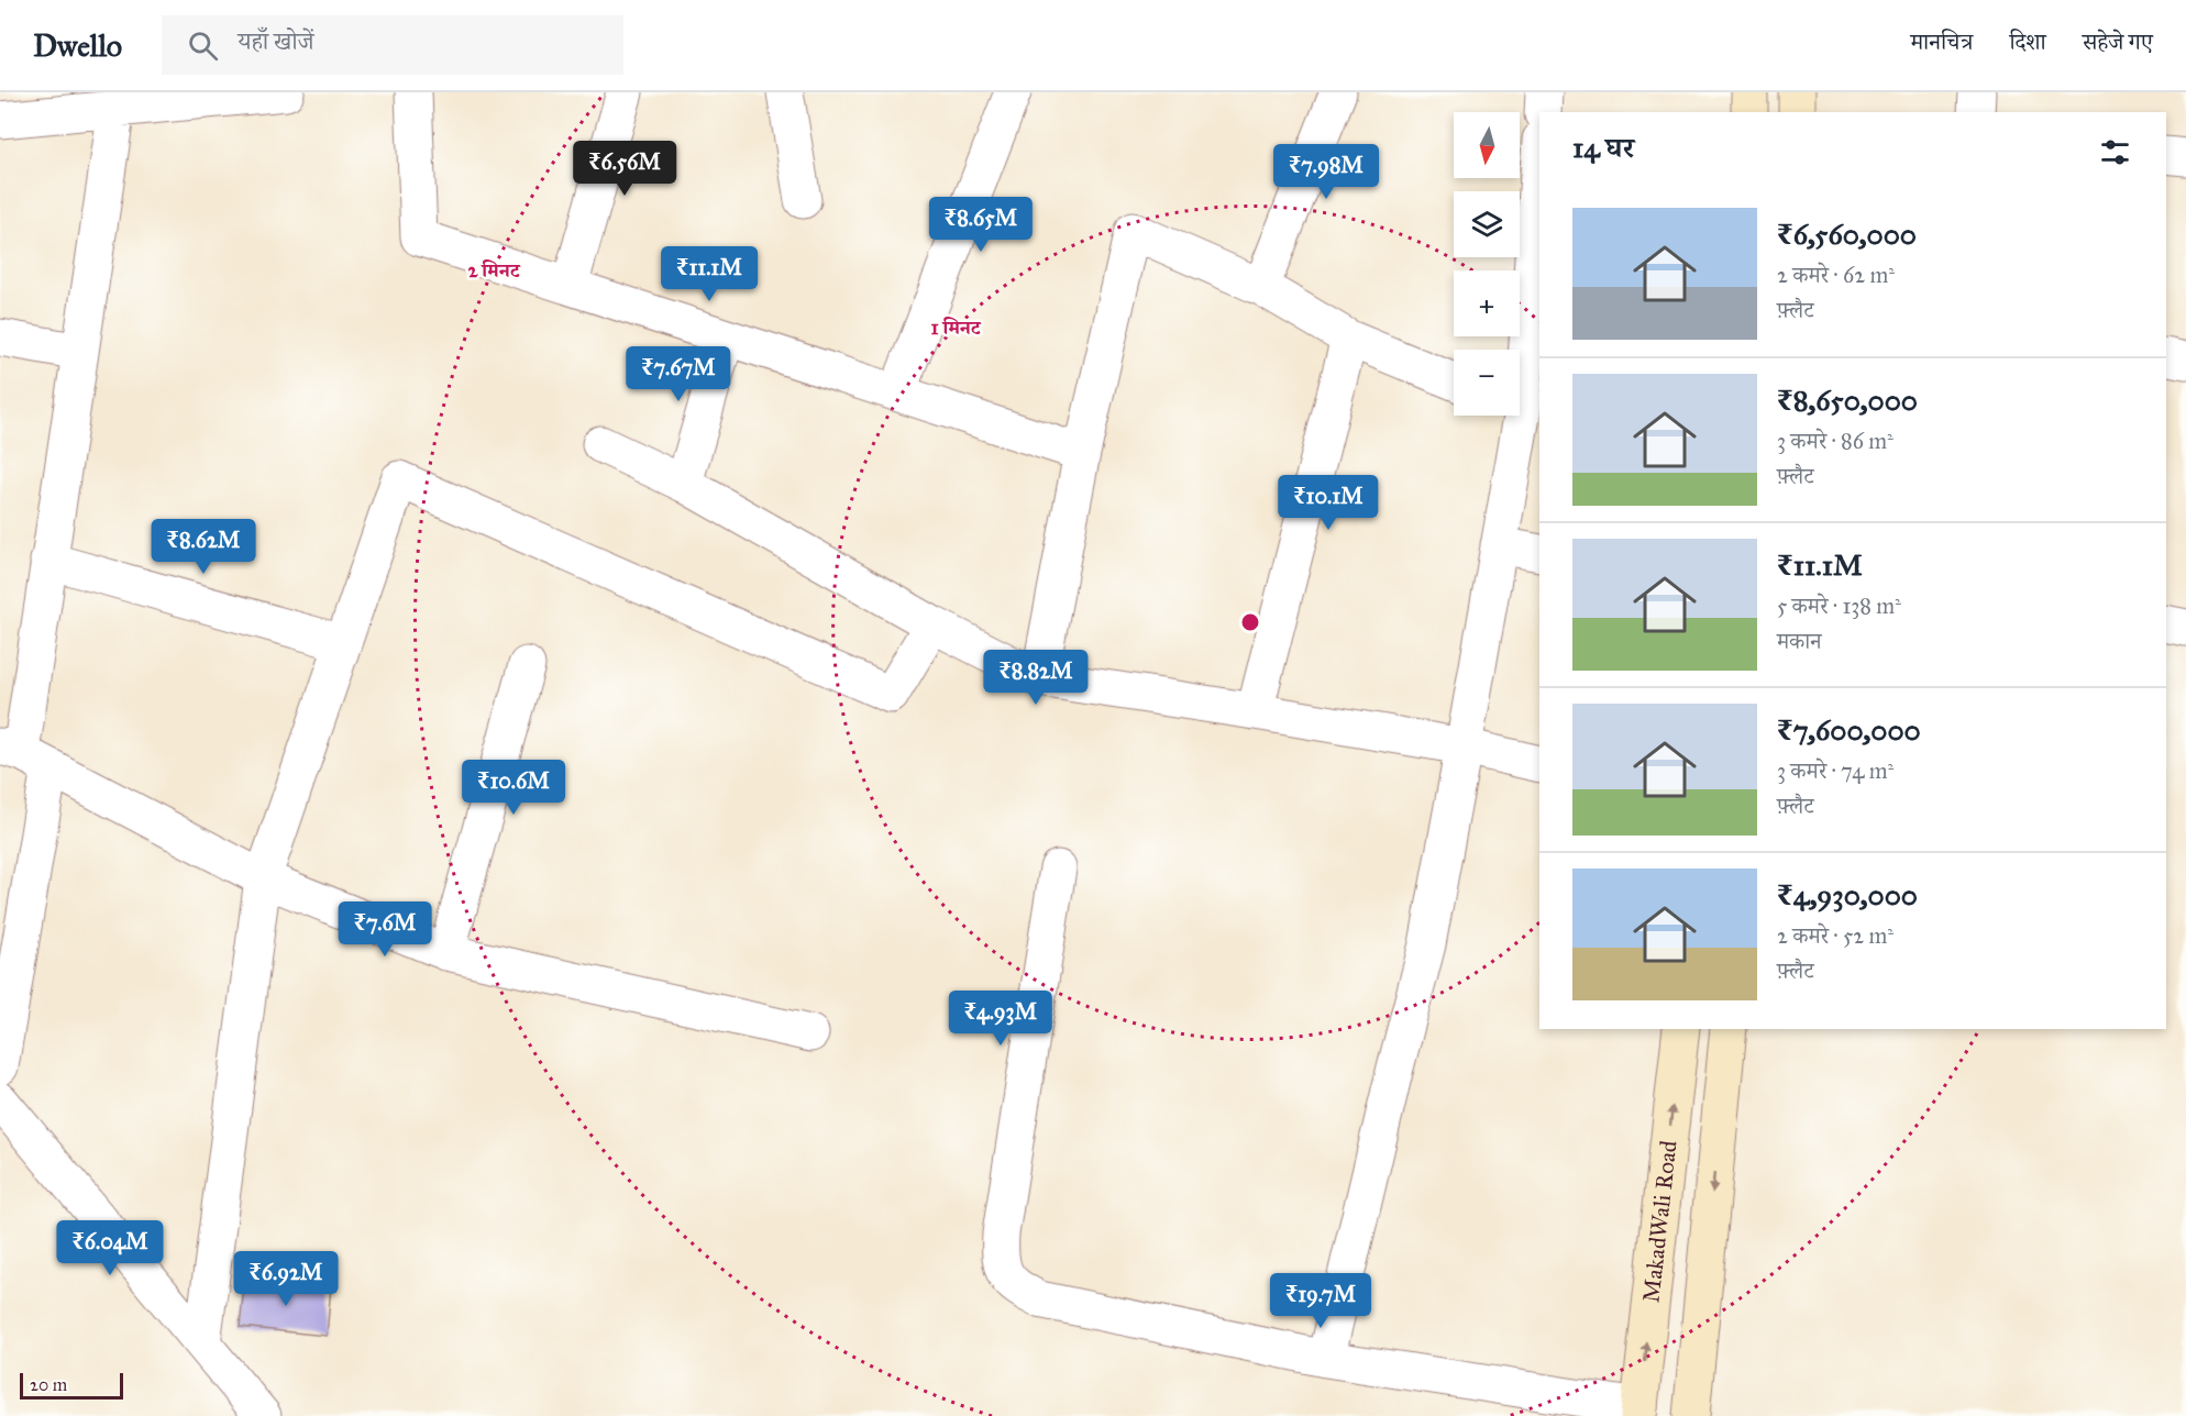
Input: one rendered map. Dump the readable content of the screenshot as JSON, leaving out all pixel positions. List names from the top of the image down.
{
  "streets": {
    "street": ["MakadWali Road"]
  },
  "scale_bar": "20 m",
  "north": "bottom",
  "page": {
    "header": "Dwello",
    "search": "यहाँ खोजें",
    "nav": ["मानचित्र", "दिशा", "सहेजे गए"],
    "map_buttons": ["+", "−"],
    "heading": "14 घर",
    "price": [
      "₹6.56M",
      "₹7.98M",
      "₹8.65M",
      "₹11.1M",
      "₹7.67M",
      "₹10.1M",
      "₹8.62M",
      "₹8.82M",
      "₹10.6M",
      "₹7.6M",
      "₹4.93M",
      "₹6.04M",
      "₹6.92M",
      "₹19.7M"
    ],
    "list": [
      {
        "name": "₹6,560,000",
        "note": "2 कमरे · 62 m² · फ़्लैट"
      },
      {
        "name": "₹8,650,000",
        "note": "3 कमरे · 86 m² · फ़्लैट"
      },
      {
        "name": "₹11.1M",
        "note": "5 कमरे · 138 m² · मकान"
      },
      {
        "name": "₹7,600,000",
        "note": "3 कमरे · 74 m² · फ़्लैट"
      },
      {
        "name": "₹4,930,000",
        "note": "2 कमरे · 52 m² · फ़्लैट"
      }
    ],
    "scale": "20 m"
  },
  "rings": ["2 मिनट", "1 मिनट"]
}
